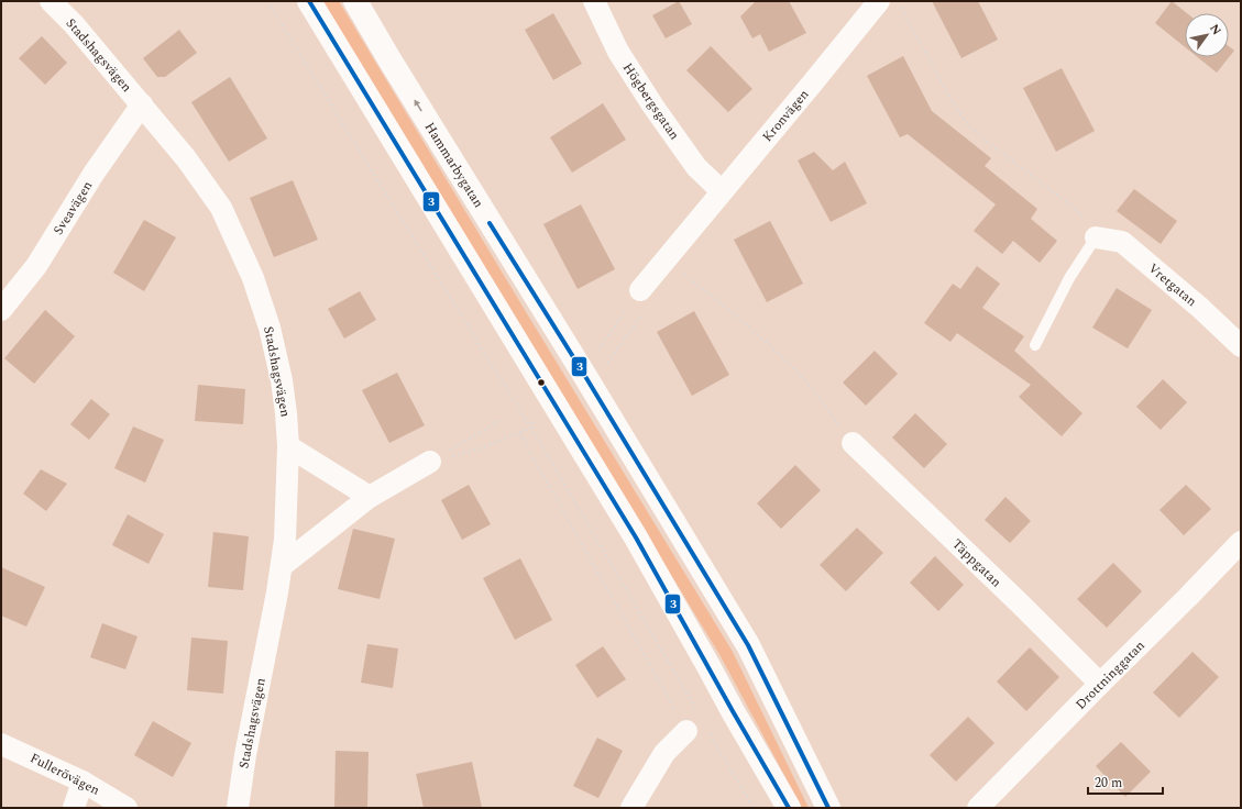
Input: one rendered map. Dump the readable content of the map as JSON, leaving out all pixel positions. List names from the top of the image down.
{
  "streets": {
    "main road": ["Hammarbygatan"],
    "street": [
      "Stadshagsvägen",
      "Högbergsgatan",
      "Kronvägen",
      "Sveavägen",
      "Vretgatan",
      "Täppgatan",
      "Drottninggatan",
      "Fullerövägen"
    ]
  },
  "crossings": [
    ["Stadshagsvägen", "Sveavägen"],
    ["Högbergsgatan", "Kronvägen"],
    ["Täppgatan", "Drottninggatan"]
  ],
  "lines": ["transit line 3"],
  "scale_bar": "20 m",
  "north": "top right"
}
